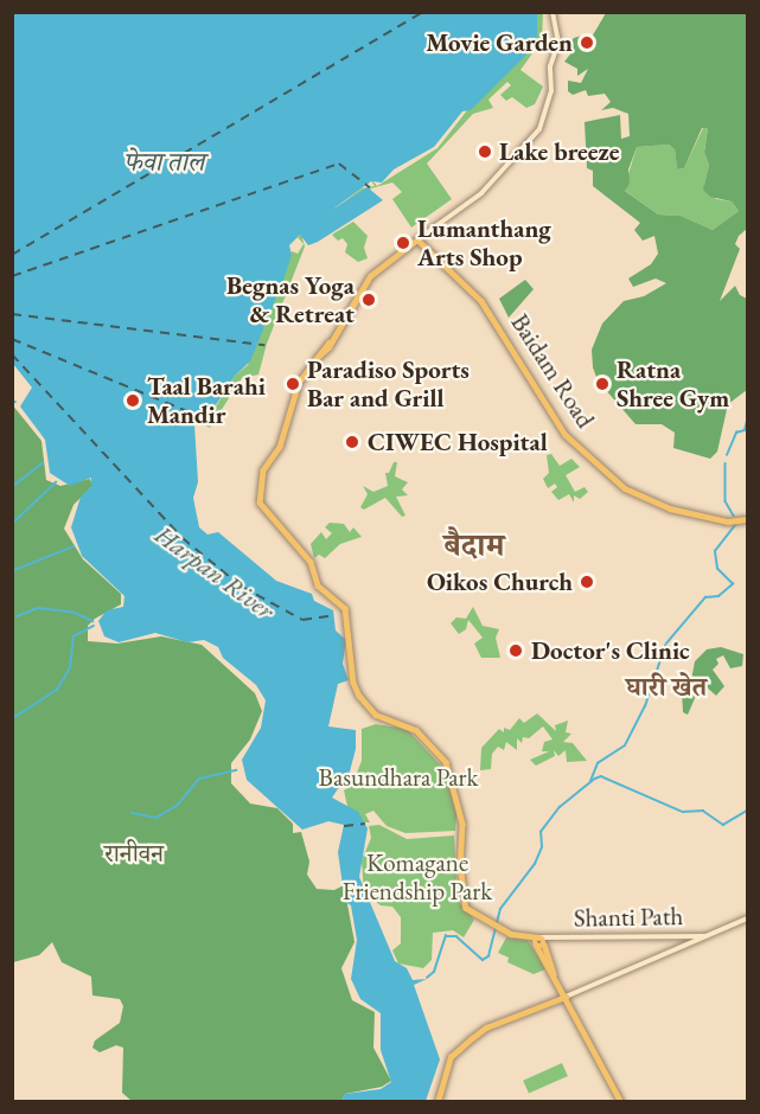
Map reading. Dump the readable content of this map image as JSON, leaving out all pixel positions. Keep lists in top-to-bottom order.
{
  "streets": {
    "main road": ["Baidam Road", "Shanti Path"]
  },
  "districts": ["बैदाम", "घारी खेत"],
  "water": ["फेवा ताल", "Harpan River"],
  "parks": ["Basundhara Park", "रानीवन", "Komagane Friendship Park"],
  "places": [
    "Movie Garden",
    "Lake breeze",
    "Lumanthang Arts Shop",
    "Begnas Yoga & Retreat",
    "Paradiso Sports Bar and Grill",
    "Ratna Shree Gym",
    "Taal Barahi Mandir",
    "CIWEC Hospital",
    "Oikos Church",
    "Doctor's Clinic"
  ]
}
